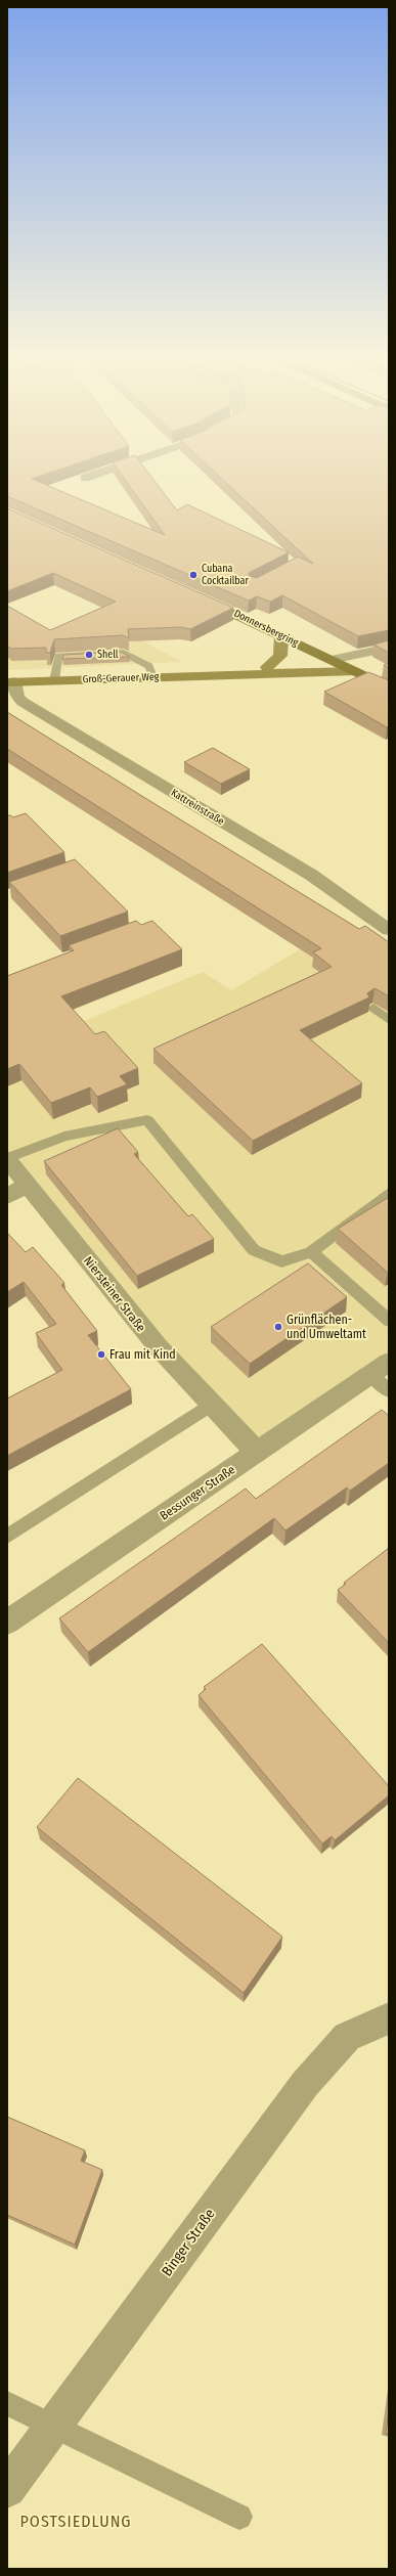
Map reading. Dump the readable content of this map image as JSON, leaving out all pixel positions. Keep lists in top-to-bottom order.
{
  "streets": {
    "main road": ["Donnersbergring", "Groß-Gerauer Weg"],
    "street": [
      "Kattreinstraße",
      "Niersteiner Straße",
      "Bessunger Straße",
      "Binger Straße"
    ]
  },
  "crossings": [
    ["Donnersbergring", "Groß-Gerauer Weg"],
    ["Groß-Gerauer Weg", "Kattreinstraße"],
    ["Niersteiner Straße", "Bessunger Straße"]
  ],
  "districts": ["POSTSIEDLUNG"],
  "places": [
    "Cubana Cocktailbar",
    "Shell",
    "Grünflächen- und Umweltamt",
    "Frau mit Kind"
  ]
}
